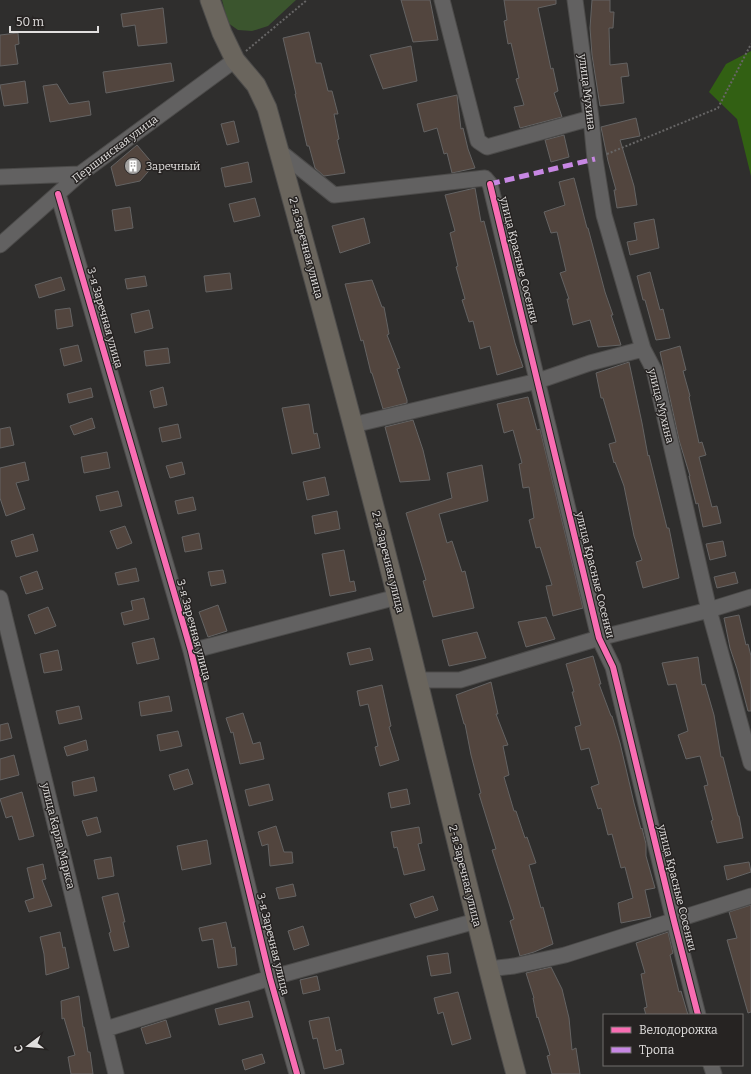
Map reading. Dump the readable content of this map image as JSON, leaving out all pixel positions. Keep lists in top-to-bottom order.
{
  "streets": {
    "main road": ["2-я Заречная улица"],
    "street": [
      "улица Мухина",
      "Першинская улица",
      "улица Красные Сосенки",
      "3-я Заречная улица",
      "улица Карла Маркса"
    ]
  },
  "crossings": [
    ["Першинская улица", "2-я Заречная улица"],
    ["Першинская улица", "3-я Заречная улица"],
    ["2-я Заречная улица", "улица Красные Сосенки"]
  ],
  "places": {
    "building": ["Заречный"]
  },
  "legend": ["Велодорожка", "Тропа"],
  "scale_bar": "50 m",
  "north": "left"
}
